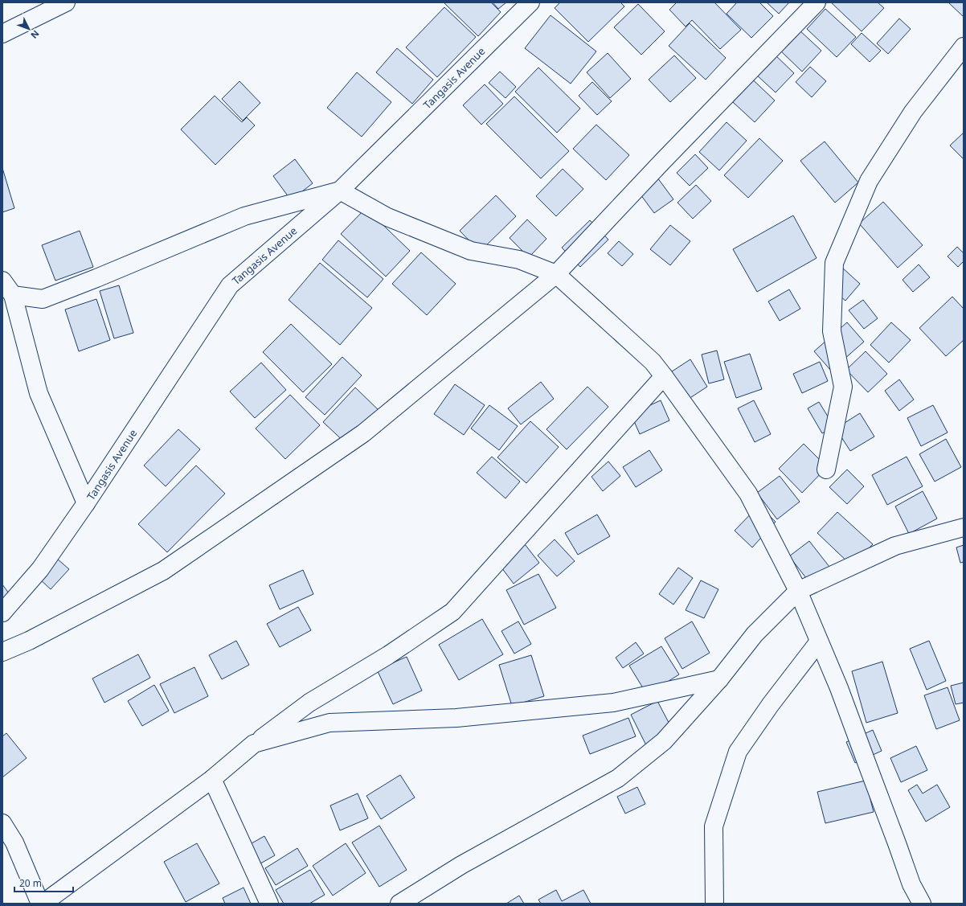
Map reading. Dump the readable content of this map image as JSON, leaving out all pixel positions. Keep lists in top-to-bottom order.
{
  "streets": {
    "street": ["Tangasis Avenue"]
  },
  "scale_bar": "20 m",
  "north": "bottom right"
}
